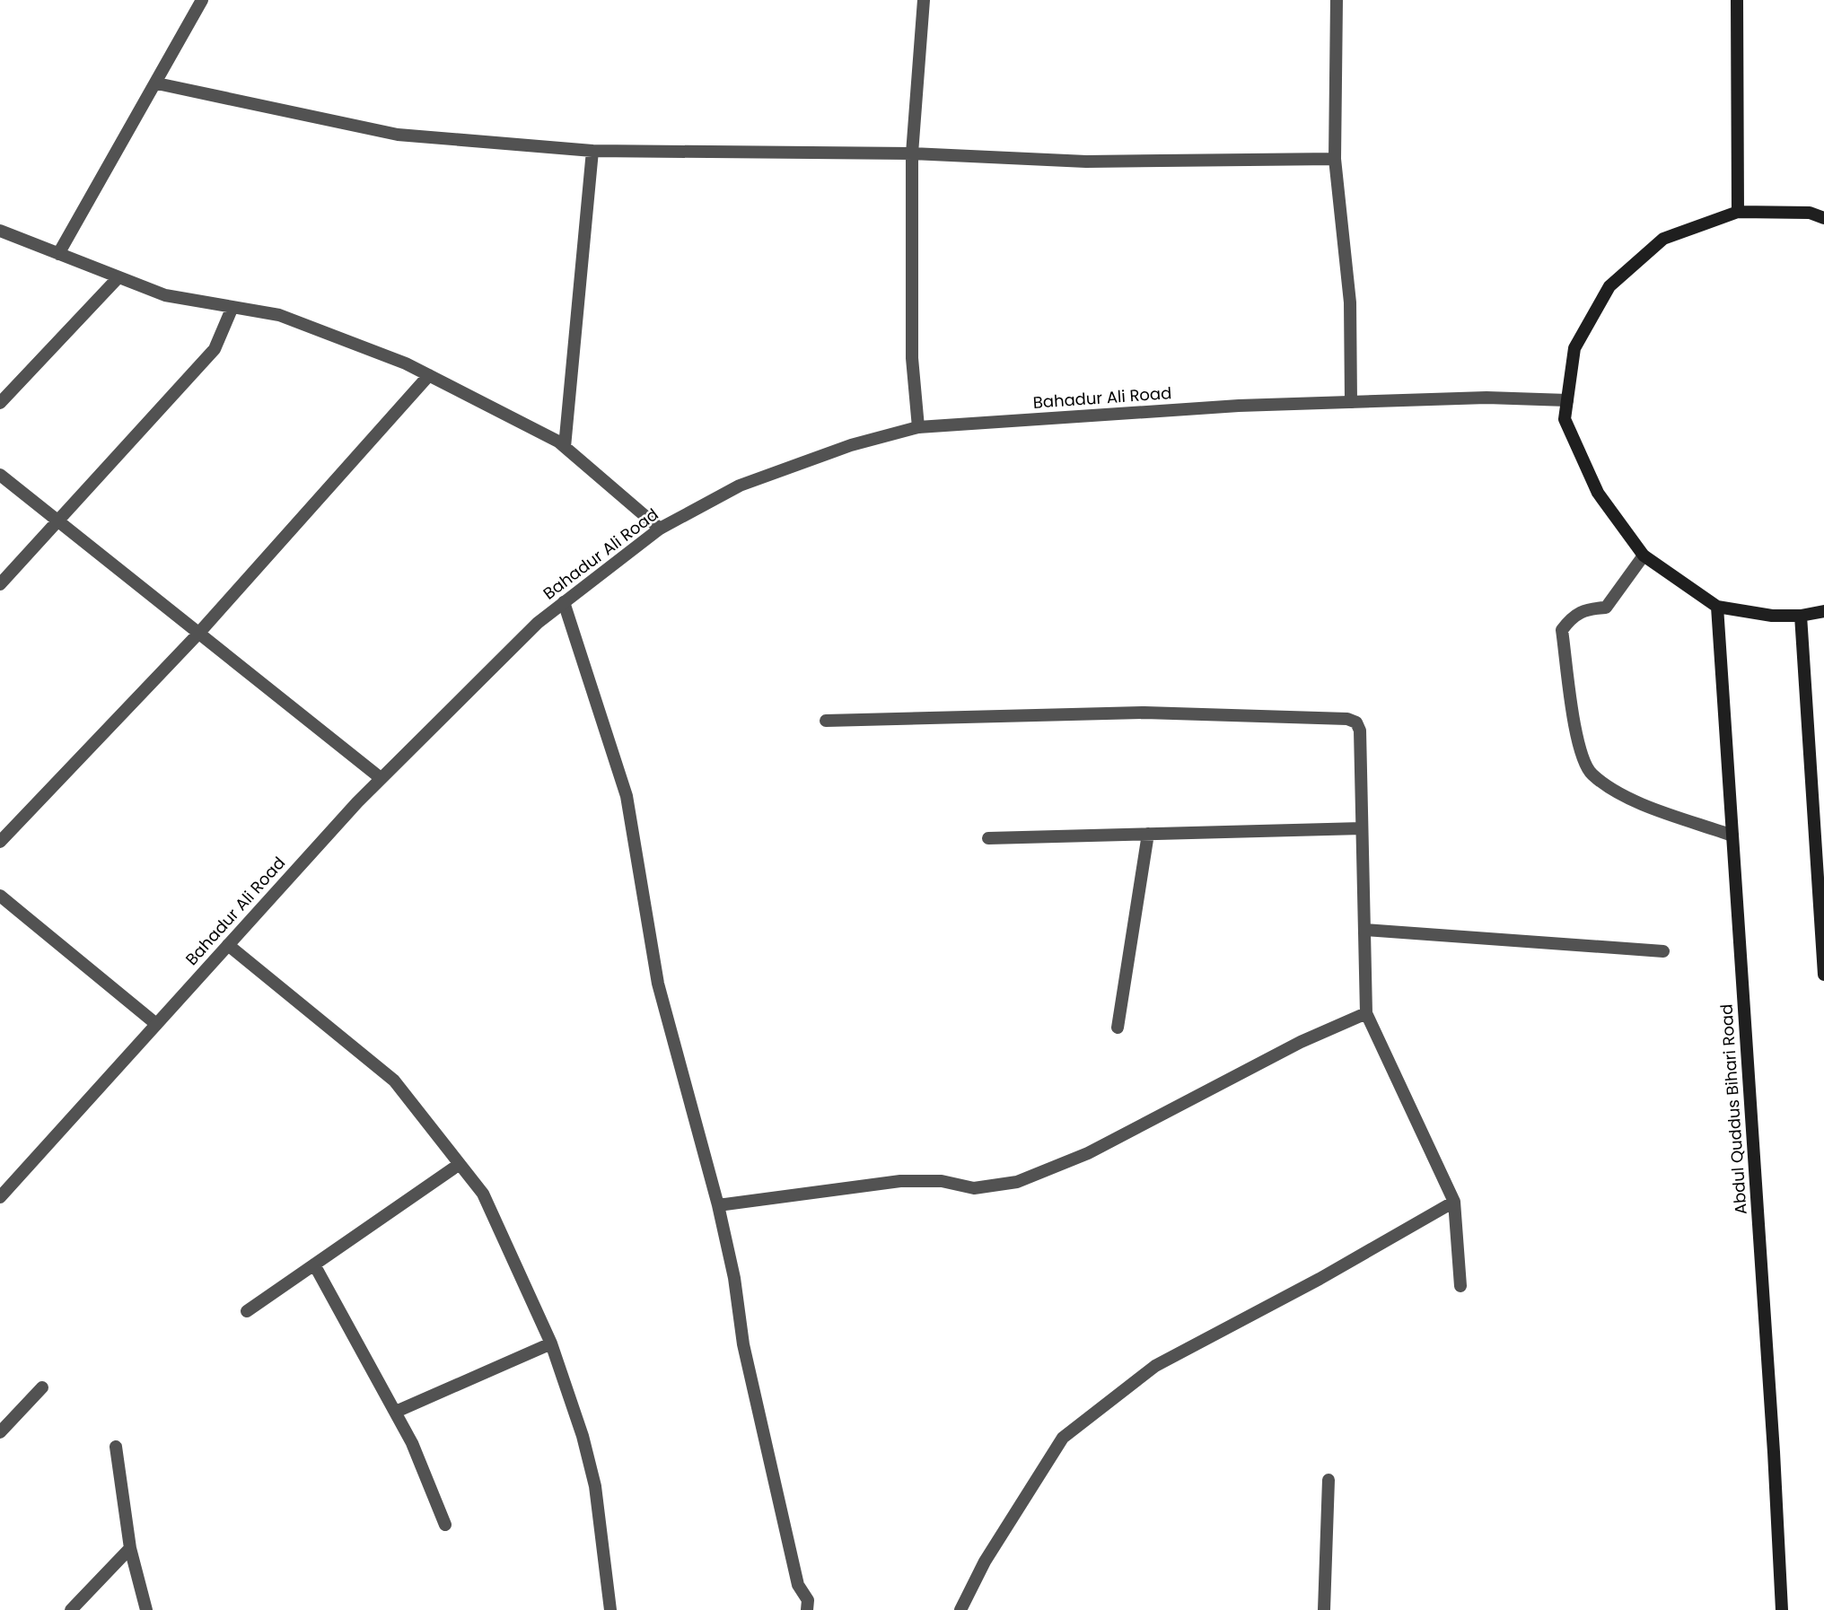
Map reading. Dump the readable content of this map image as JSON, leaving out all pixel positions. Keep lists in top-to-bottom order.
{
  "streets": {
    "main road": ["Abdul Quddus Bihari Road"],
    "street": ["Bahadur Ali Road"]
  }
}
